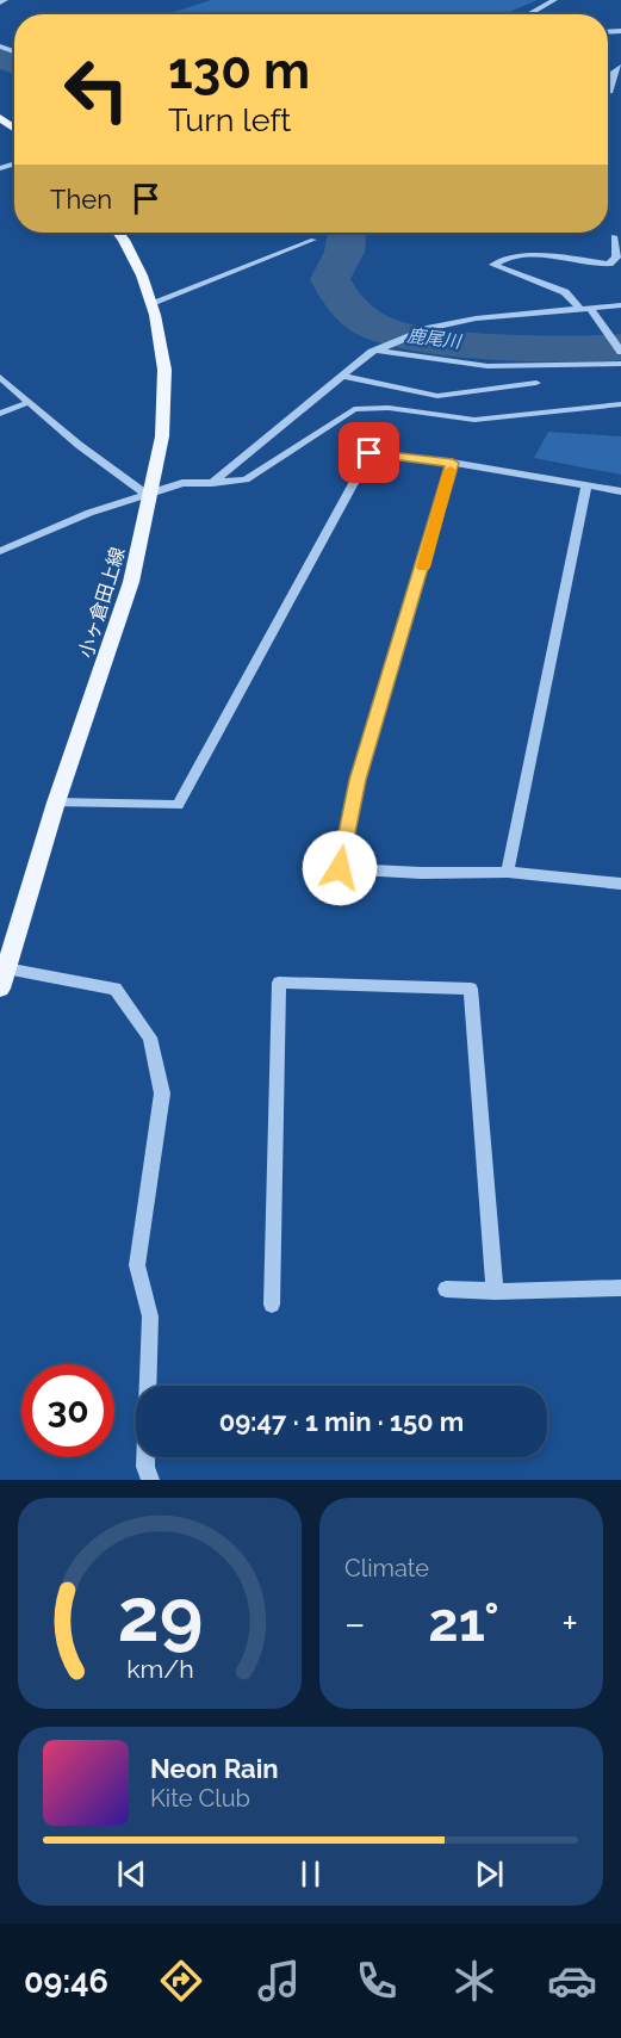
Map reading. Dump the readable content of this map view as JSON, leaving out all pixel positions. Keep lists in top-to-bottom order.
{
  "streets": {
    "main road": ["小ヶ倉田上線"]
  },
  "water": ["鹿尾川"],
  "page": {
    "turn": ["130 m", "Turn left"],
    "then": "Then",
    "limit": "30",
    "trip": "09:47 · 1 min · 150 m",
    "tile": "Climate",
    "heat": ["−", "21°", "+"],
    "song": ["Neon Rain", "Kite Club"],
    "tabs": "09:46",
    "gauge": ["29", "km/h"]
  }
}
